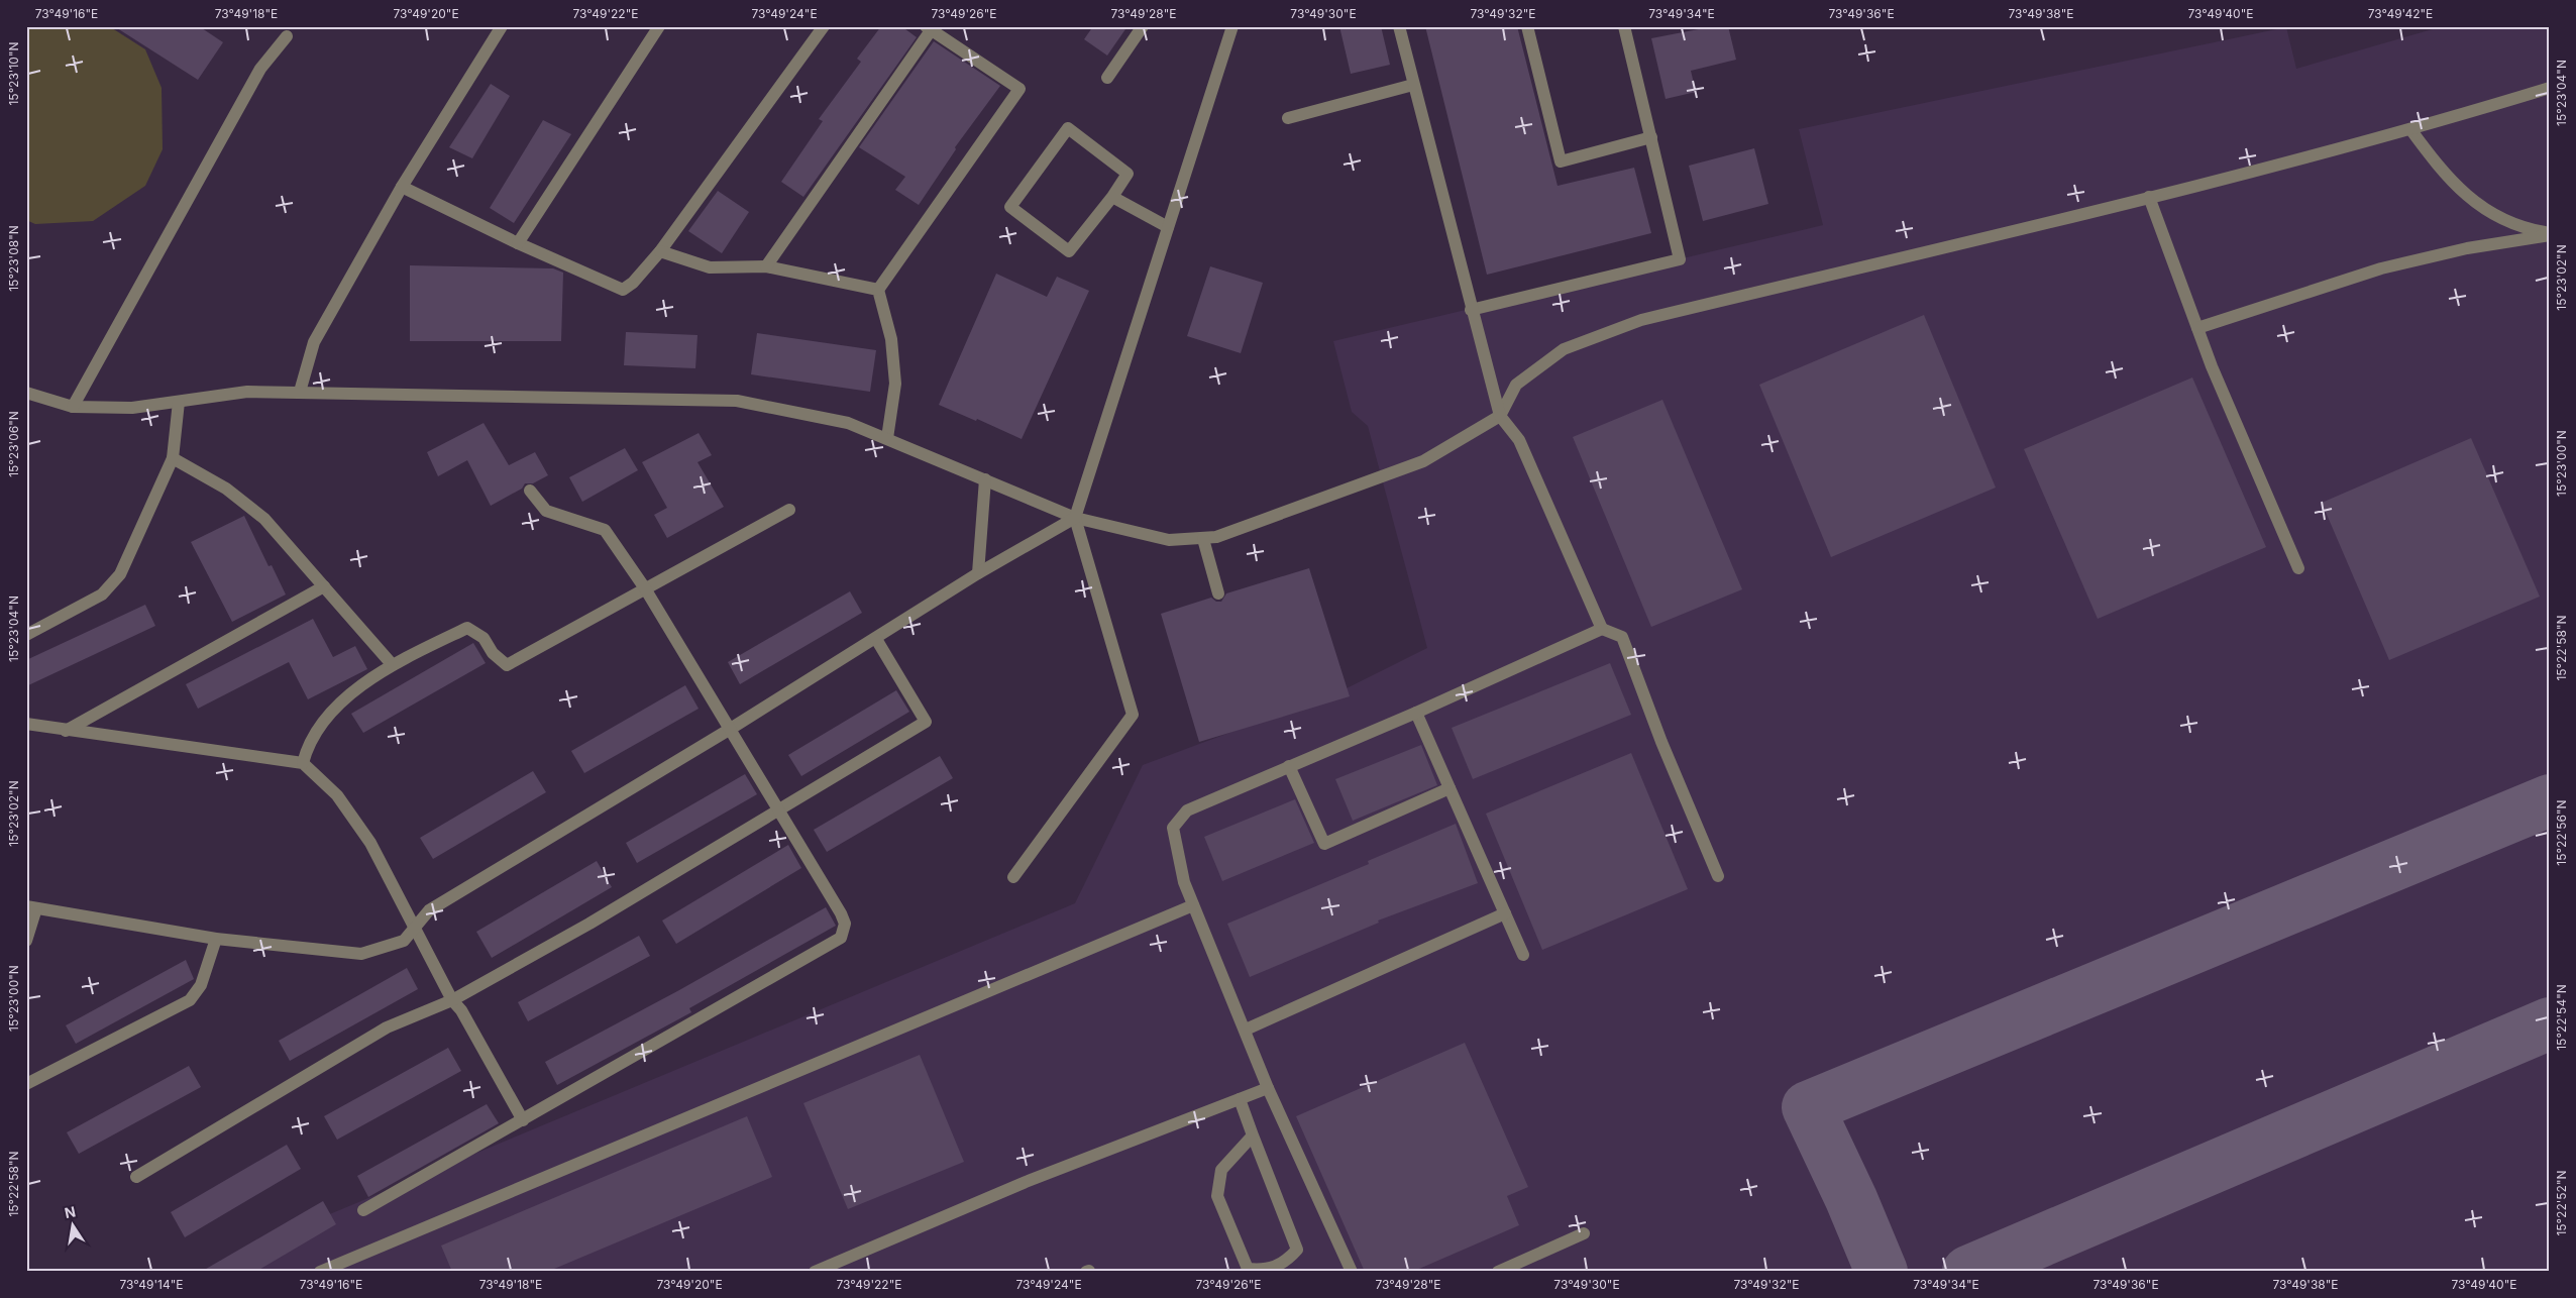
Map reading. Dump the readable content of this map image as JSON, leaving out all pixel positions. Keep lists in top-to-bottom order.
{
  "north": "top",
  "coordinates": [
    "73°49'16\"E",
    "73°49'18\"E",
    "73°49'20\"E",
    "73°49'22\"E",
    "73°49'24\"E",
    "73°49'26\"E",
    "73°49'28\"E",
    "73°49'30\"E",
    "73°49'32\"E",
    "73°49'34\"E",
    "73°49'36\"E",
    "73°49'38\"E",
    "73°49'40\"E",
    "73°49'42\"E",
    "15°23'10\"N",
    "15°23'04\"N",
    "15°23'08\"N",
    "15°23'02\"N",
    "15°23'06\"N",
    "15°23'00\"N",
    "15°22'58\"N",
    "15°22'56\"N",
    "15°22'54\"N",
    "15°22'52\"N",
    "73°49'14\"E"
  ]
}
